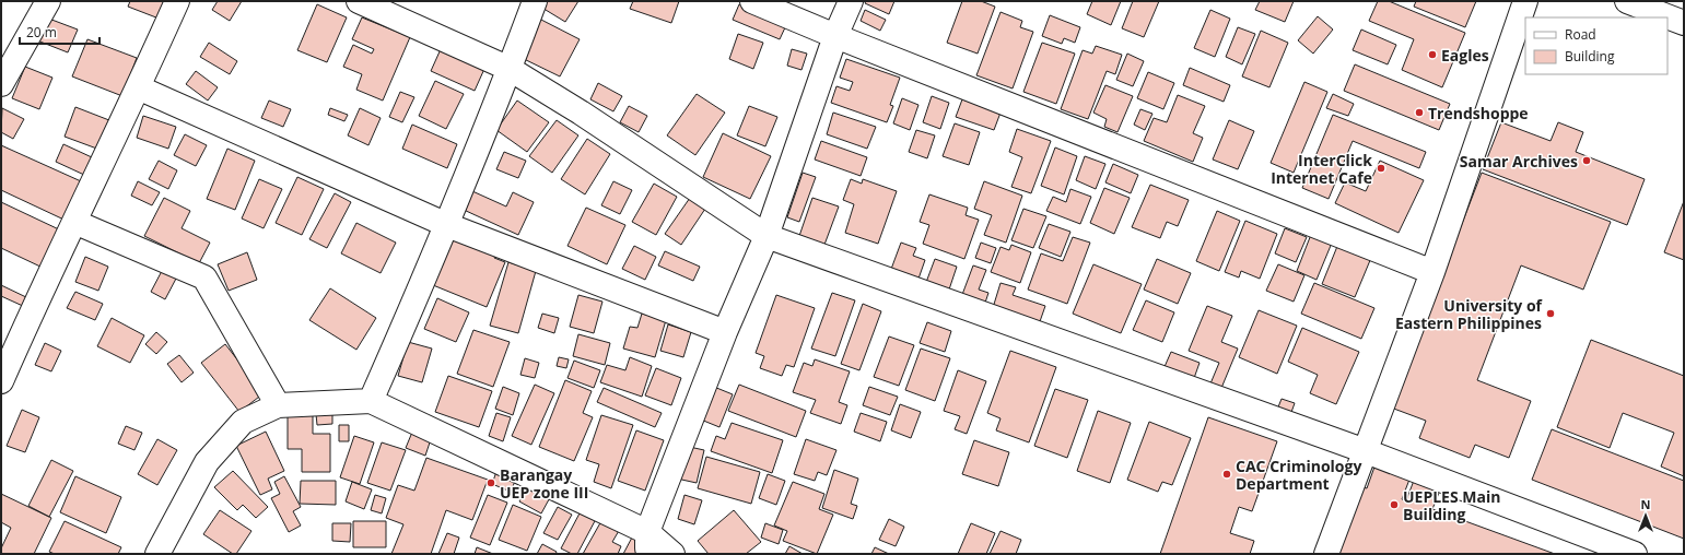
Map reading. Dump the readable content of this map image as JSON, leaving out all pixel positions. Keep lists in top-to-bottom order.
{
  "places": [
    "Eagles",
    "Trendshoppe",
    "Samar Archives",
    "InterClick Internet Cafe",
    "University of Eastern Philippines",
    "CAC Criminology Department",
    "Barangay UEP zone III",
    "UEPLES Main Building"
  ],
  "legend": ["Road", "Building"],
  "scale_bar": "20 m",
  "north": "top"
}
